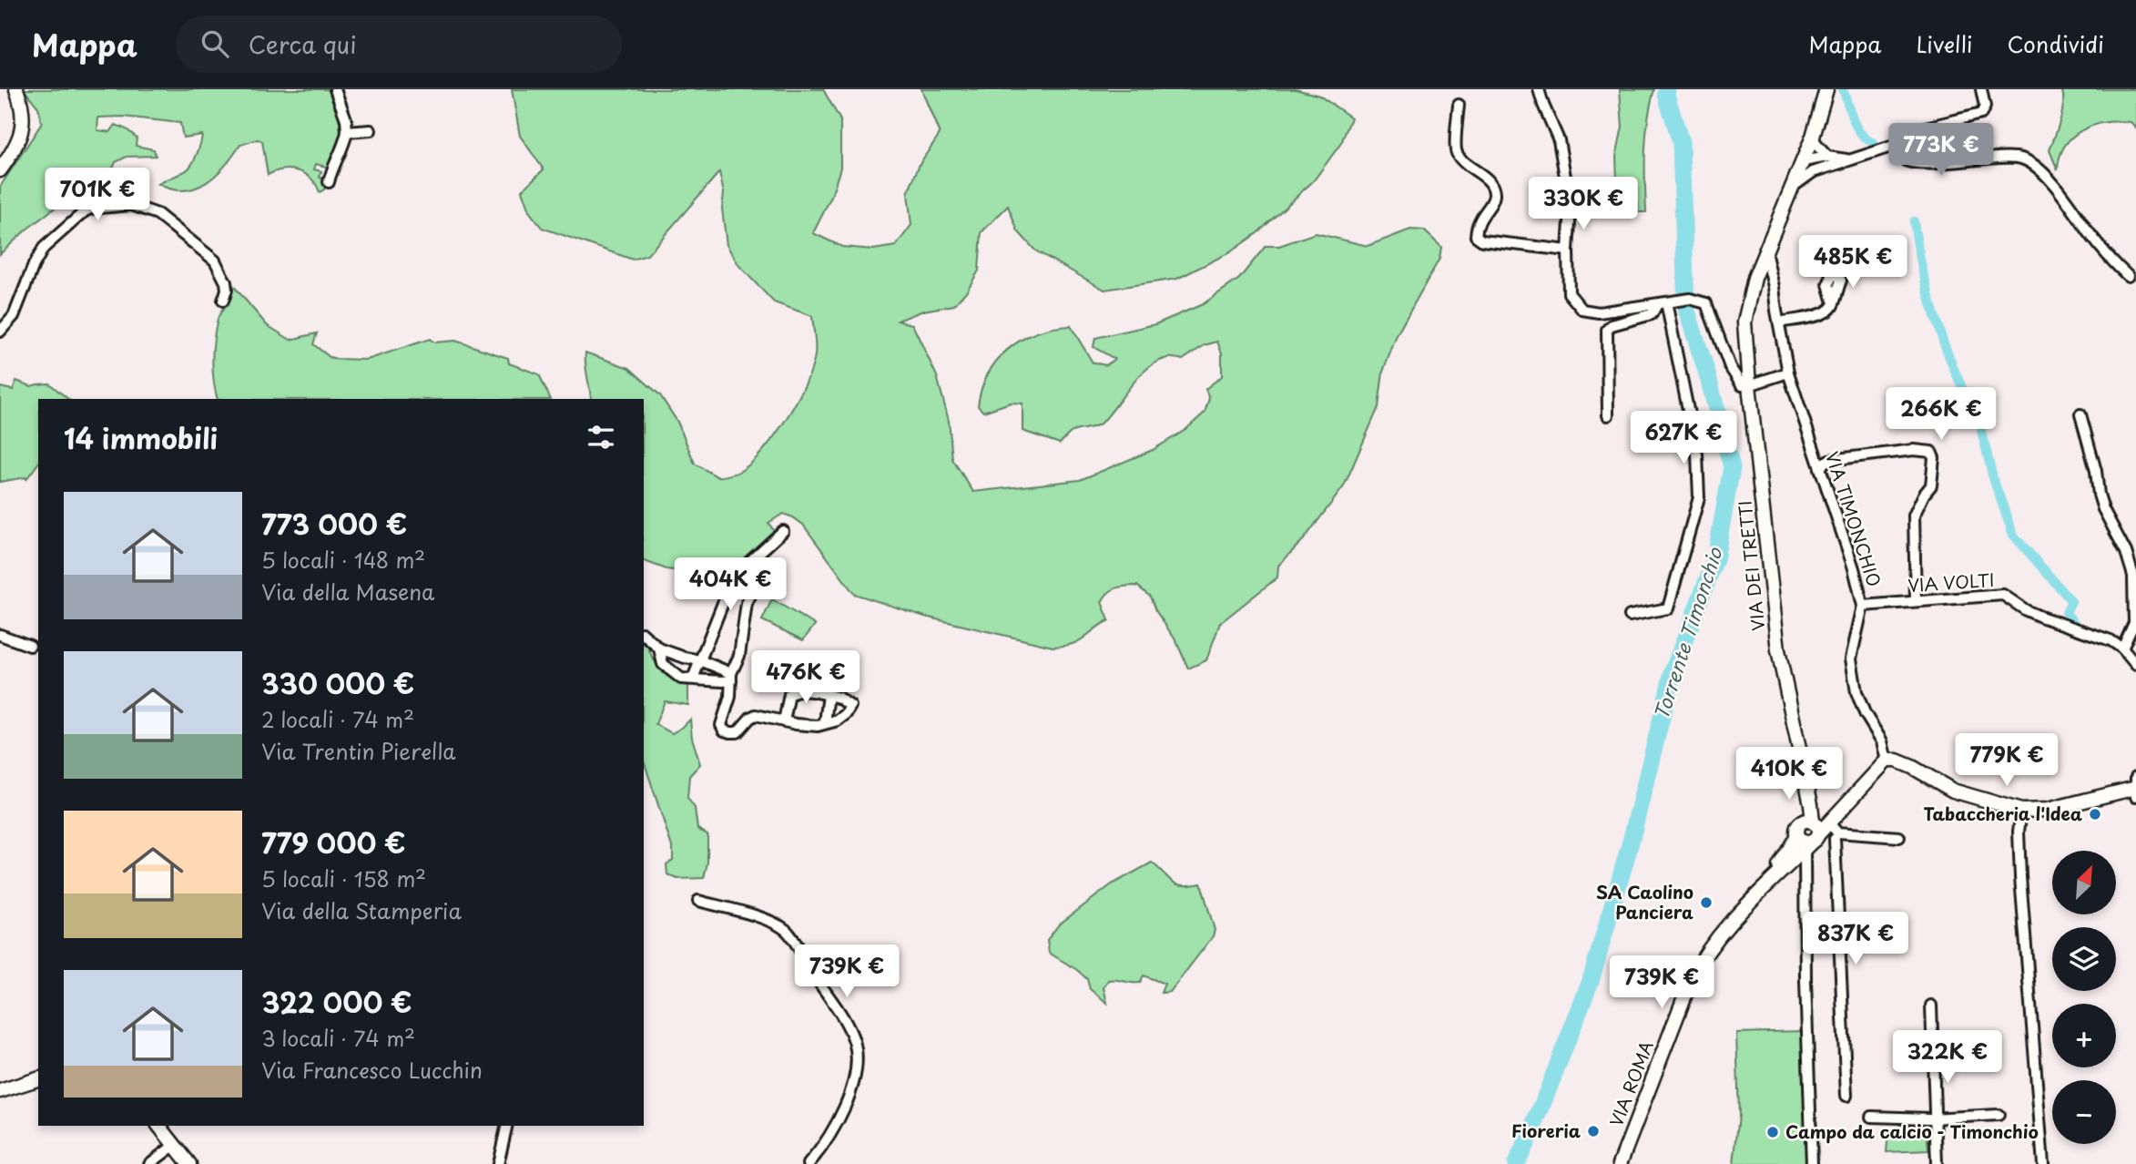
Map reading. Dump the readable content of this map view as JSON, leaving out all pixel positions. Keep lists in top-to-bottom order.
{
  "streets": {
    "street": [
      "VIA TIMONCHIO",
      "VIA DEI TRETTI",
      "VIA VOLTI",
      "VIA ROMA"
    ]
  },
  "crossings": [
    ["VIA TIMONCHIO", "VIA DEI TRETTI"],
    ["VIA TIMONCHIO", "VIA VOLTI"],
    ["VIA TIMONCHIO", "VIA ROMA"],
    ["VIA DEI TRETTI", "VIA ROMA"]
  ],
  "water": ["Torrente Timonchio"],
  "places": [
    "Tabaccheria l'Idea",
    "SA Caolino Panciera",
    "Fioreria",
    "Campo da calcio - Timonchio"
  ],
  "north": "top right",
  "page": {
    "header": "Mappa",
    "search": "Cerca qui",
    "nav": ["Mappa", "Livelli", "Condividi"],
    "price": [
      "773K €",
      "701K €",
      "330K €",
      "485K €",
      "266K €",
      "627K €",
      "404K €",
      "476K €",
      "779K €",
      "410K €",
      "837K €",
      "739K €",
      "739K €",
      "322K €"
    ],
    "heading": "14 immobili",
    "list": [
      {
        "name": "773 000 €",
        "note": "5 locali · 148 m² · Via della Masena"
      },
      {
        "name": "330 000 €",
        "note": "2 locali · 74 m² · Via Trentin Pierella"
      },
      {
        "name": "779 000 €",
        "note": "5 locali · 158 m² · Via della Stamperia"
      },
      {
        "name": "322 000 €",
        "note": "3 locali · 74 m² · Via Francesco Lucchin"
      }
    ],
    "map_buttons": ["+", "−"]
  }
}
